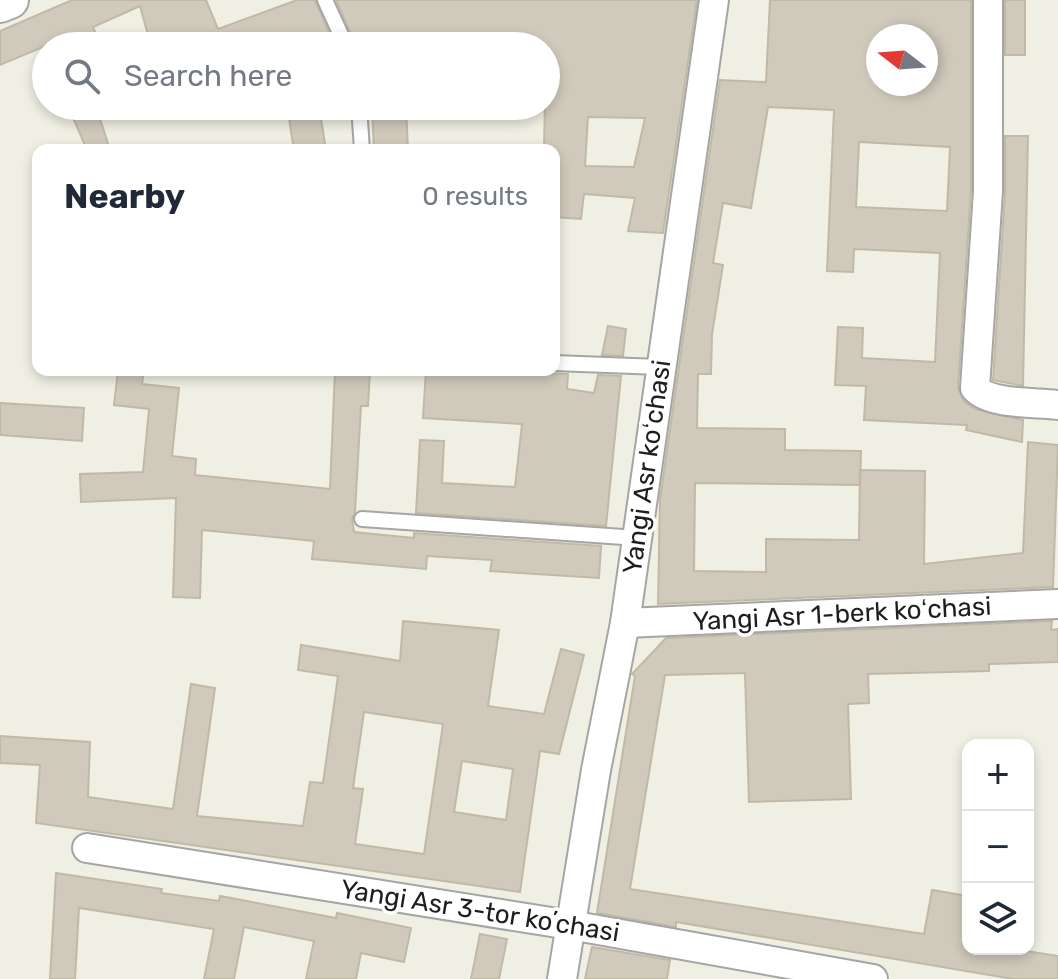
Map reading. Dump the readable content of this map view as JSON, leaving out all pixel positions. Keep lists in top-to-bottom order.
{
  "streets": {
    "street": ["Yangi Asr koʻchasi", "Yangi Asr 1-berk koʻchasi", "Yangi Asr 3-tor koʼchasi"]
  },
  "crossings": [
    ["Yangi Asr koʻchasi", "Yangi Asr 1-berk koʻchasi"],
    ["Yangi Asr koʻchasi", "Yangi Asr 3-tor koʼchasi"]
  ],
  "north": "left",
  "page": {
    "search": "Search here",
    "heading": ["Nearby", "0 results"],
    "map_buttons": ["+", "−"]
  }
}
